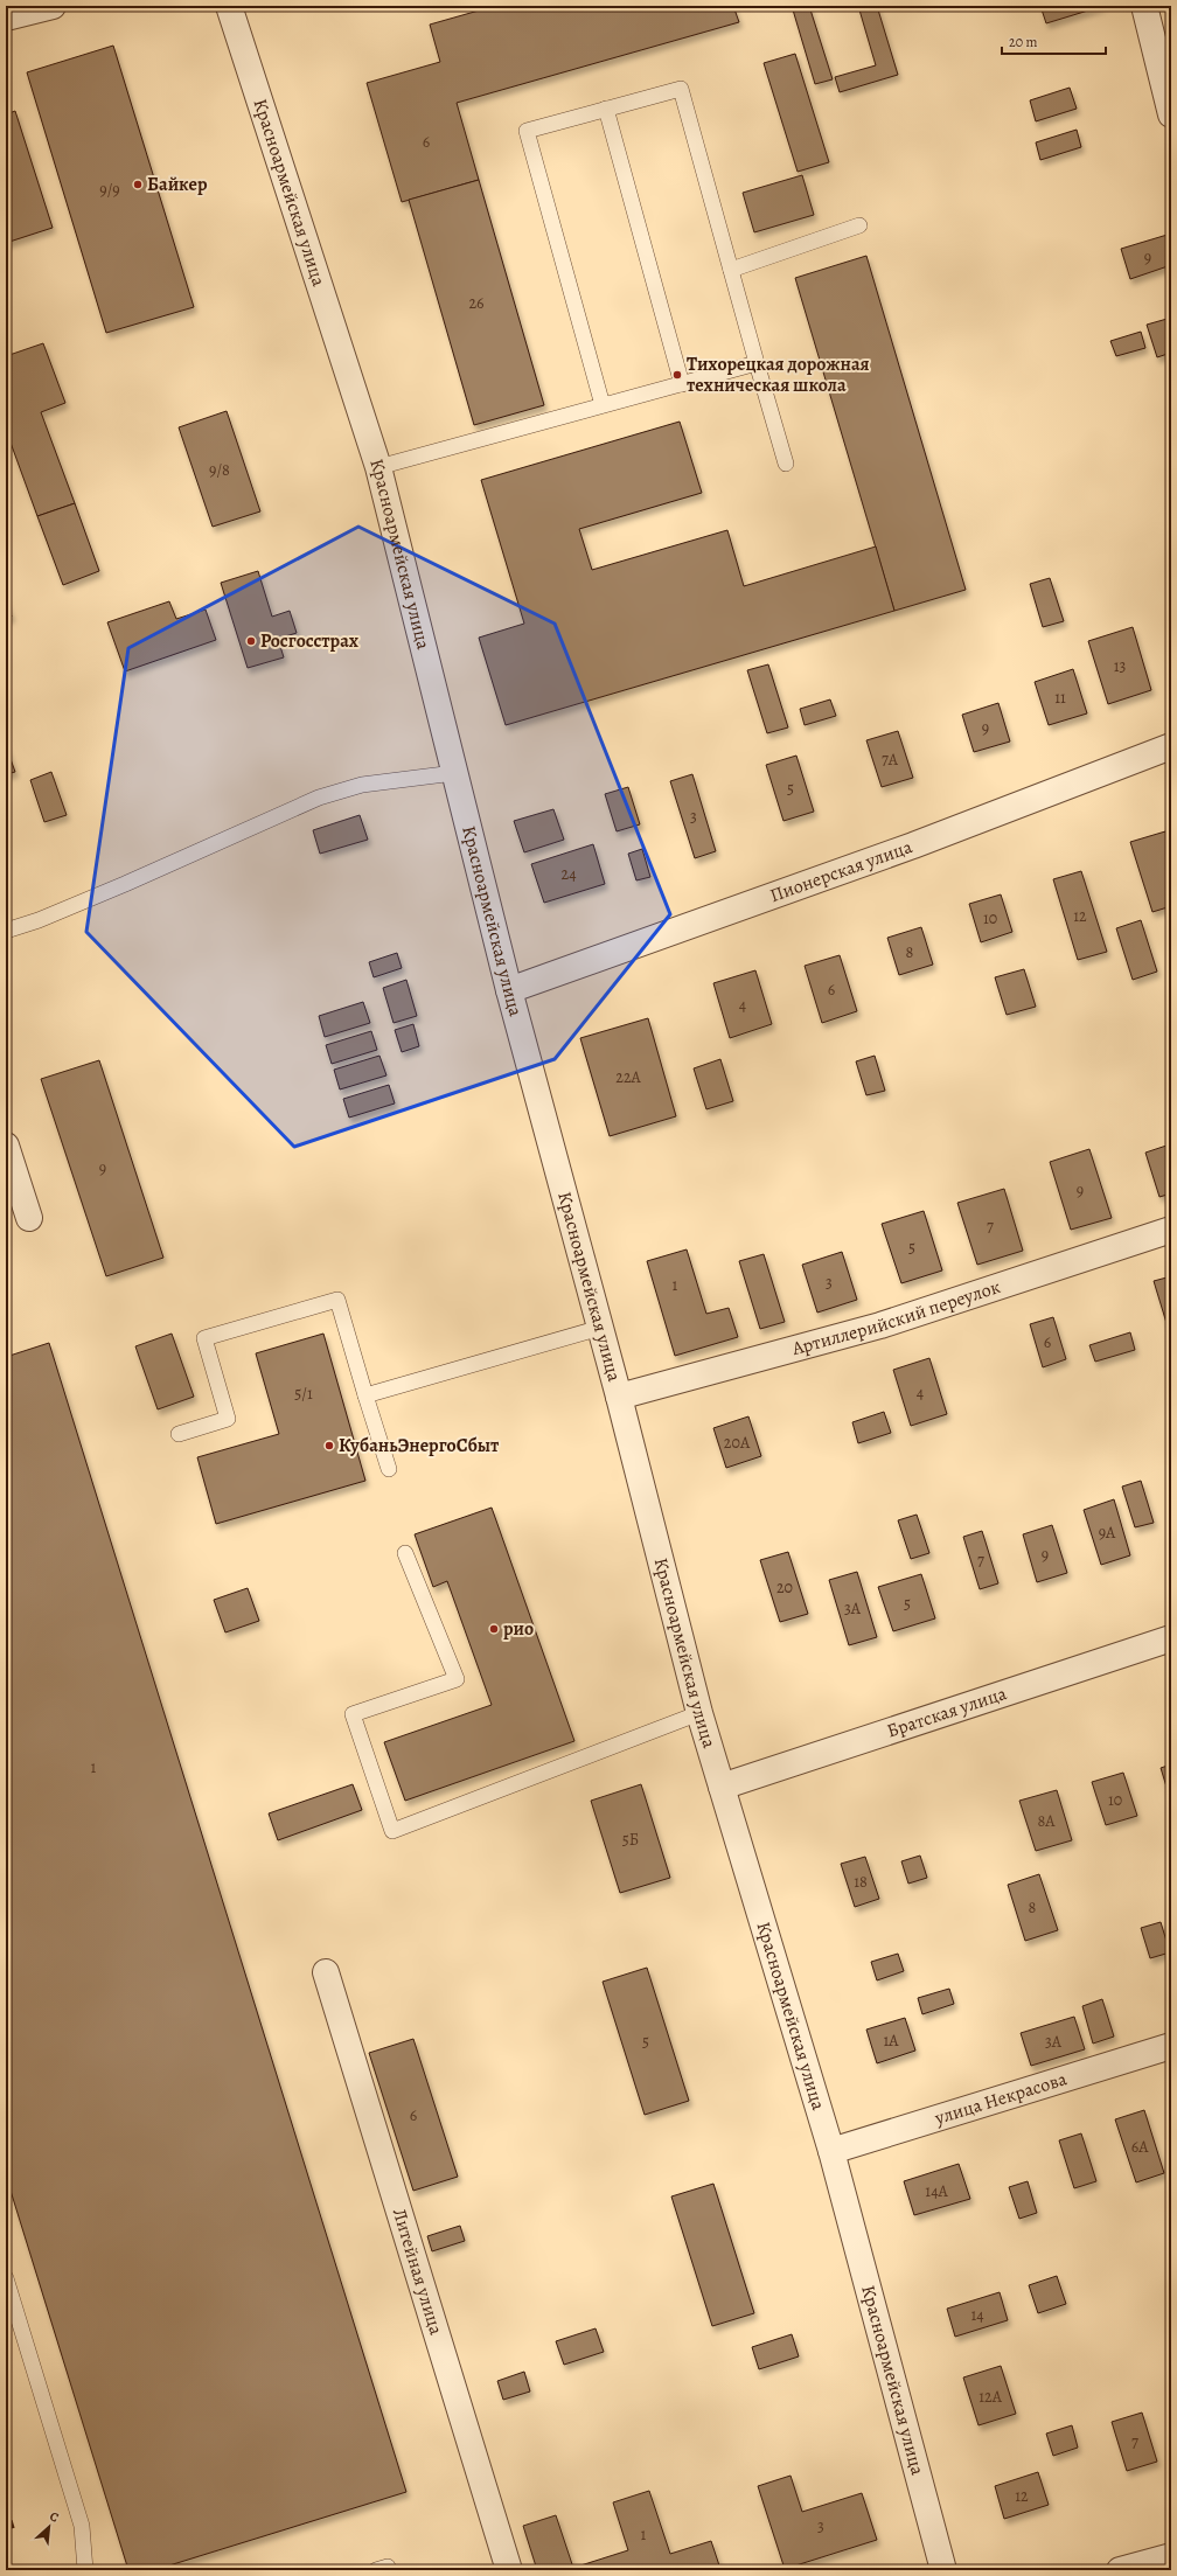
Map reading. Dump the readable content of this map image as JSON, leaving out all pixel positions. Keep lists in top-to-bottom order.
{
  "streets": {
    "street": [
      "Красноармейская улица",
      "Пионерская улица",
      "Артиллерийский переулок",
      "Братская улица",
      "улица Некрасова",
      "Литейная улица"
    ]
  },
  "crossings": [
    ["Красноармейская улица", "Пионерская улица"],
    ["Красноармейская улица", "Артиллерийский переулок"],
    ["Красноармейская улица", "Братская улица"],
    ["Красноармейская улица", "улица Некрасова"]
  ],
  "places": [
    "Байкер",
    "Тихорецкая дорожная техническая школа",
    "Росгосстрах",
    "КубаньЭнергоСбыт",
    "рио"
  ],
  "house_numbers": [
    "6",
    "9/9",
    "9",
    "26",
    "9/8",
    "13",
    "11",
    "9",
    "7А",
    "5",
    "3",
    "24",
    "12",
    "10",
    "8",
    "6",
    "4",
    "22А",
    "9",
    "9",
    "7",
    "5",
    "3",
    "1",
    "6",
    "4",
    "5/1",
    "20А",
    "9А",
    "9",
    "7",
    "20",
    "5",
    "3А",
    "1",
    "10",
    "8А",
    "5Б",
    "18",
    "8",
    "1А",
    "5",
    "3А",
    "6",
    "6А",
    "14А",
    "14",
    "12А",
    "7",
    "12",
    "3",
    "1"
  ],
  "scale_bar": "20 m",
  "north": "top right"
}
